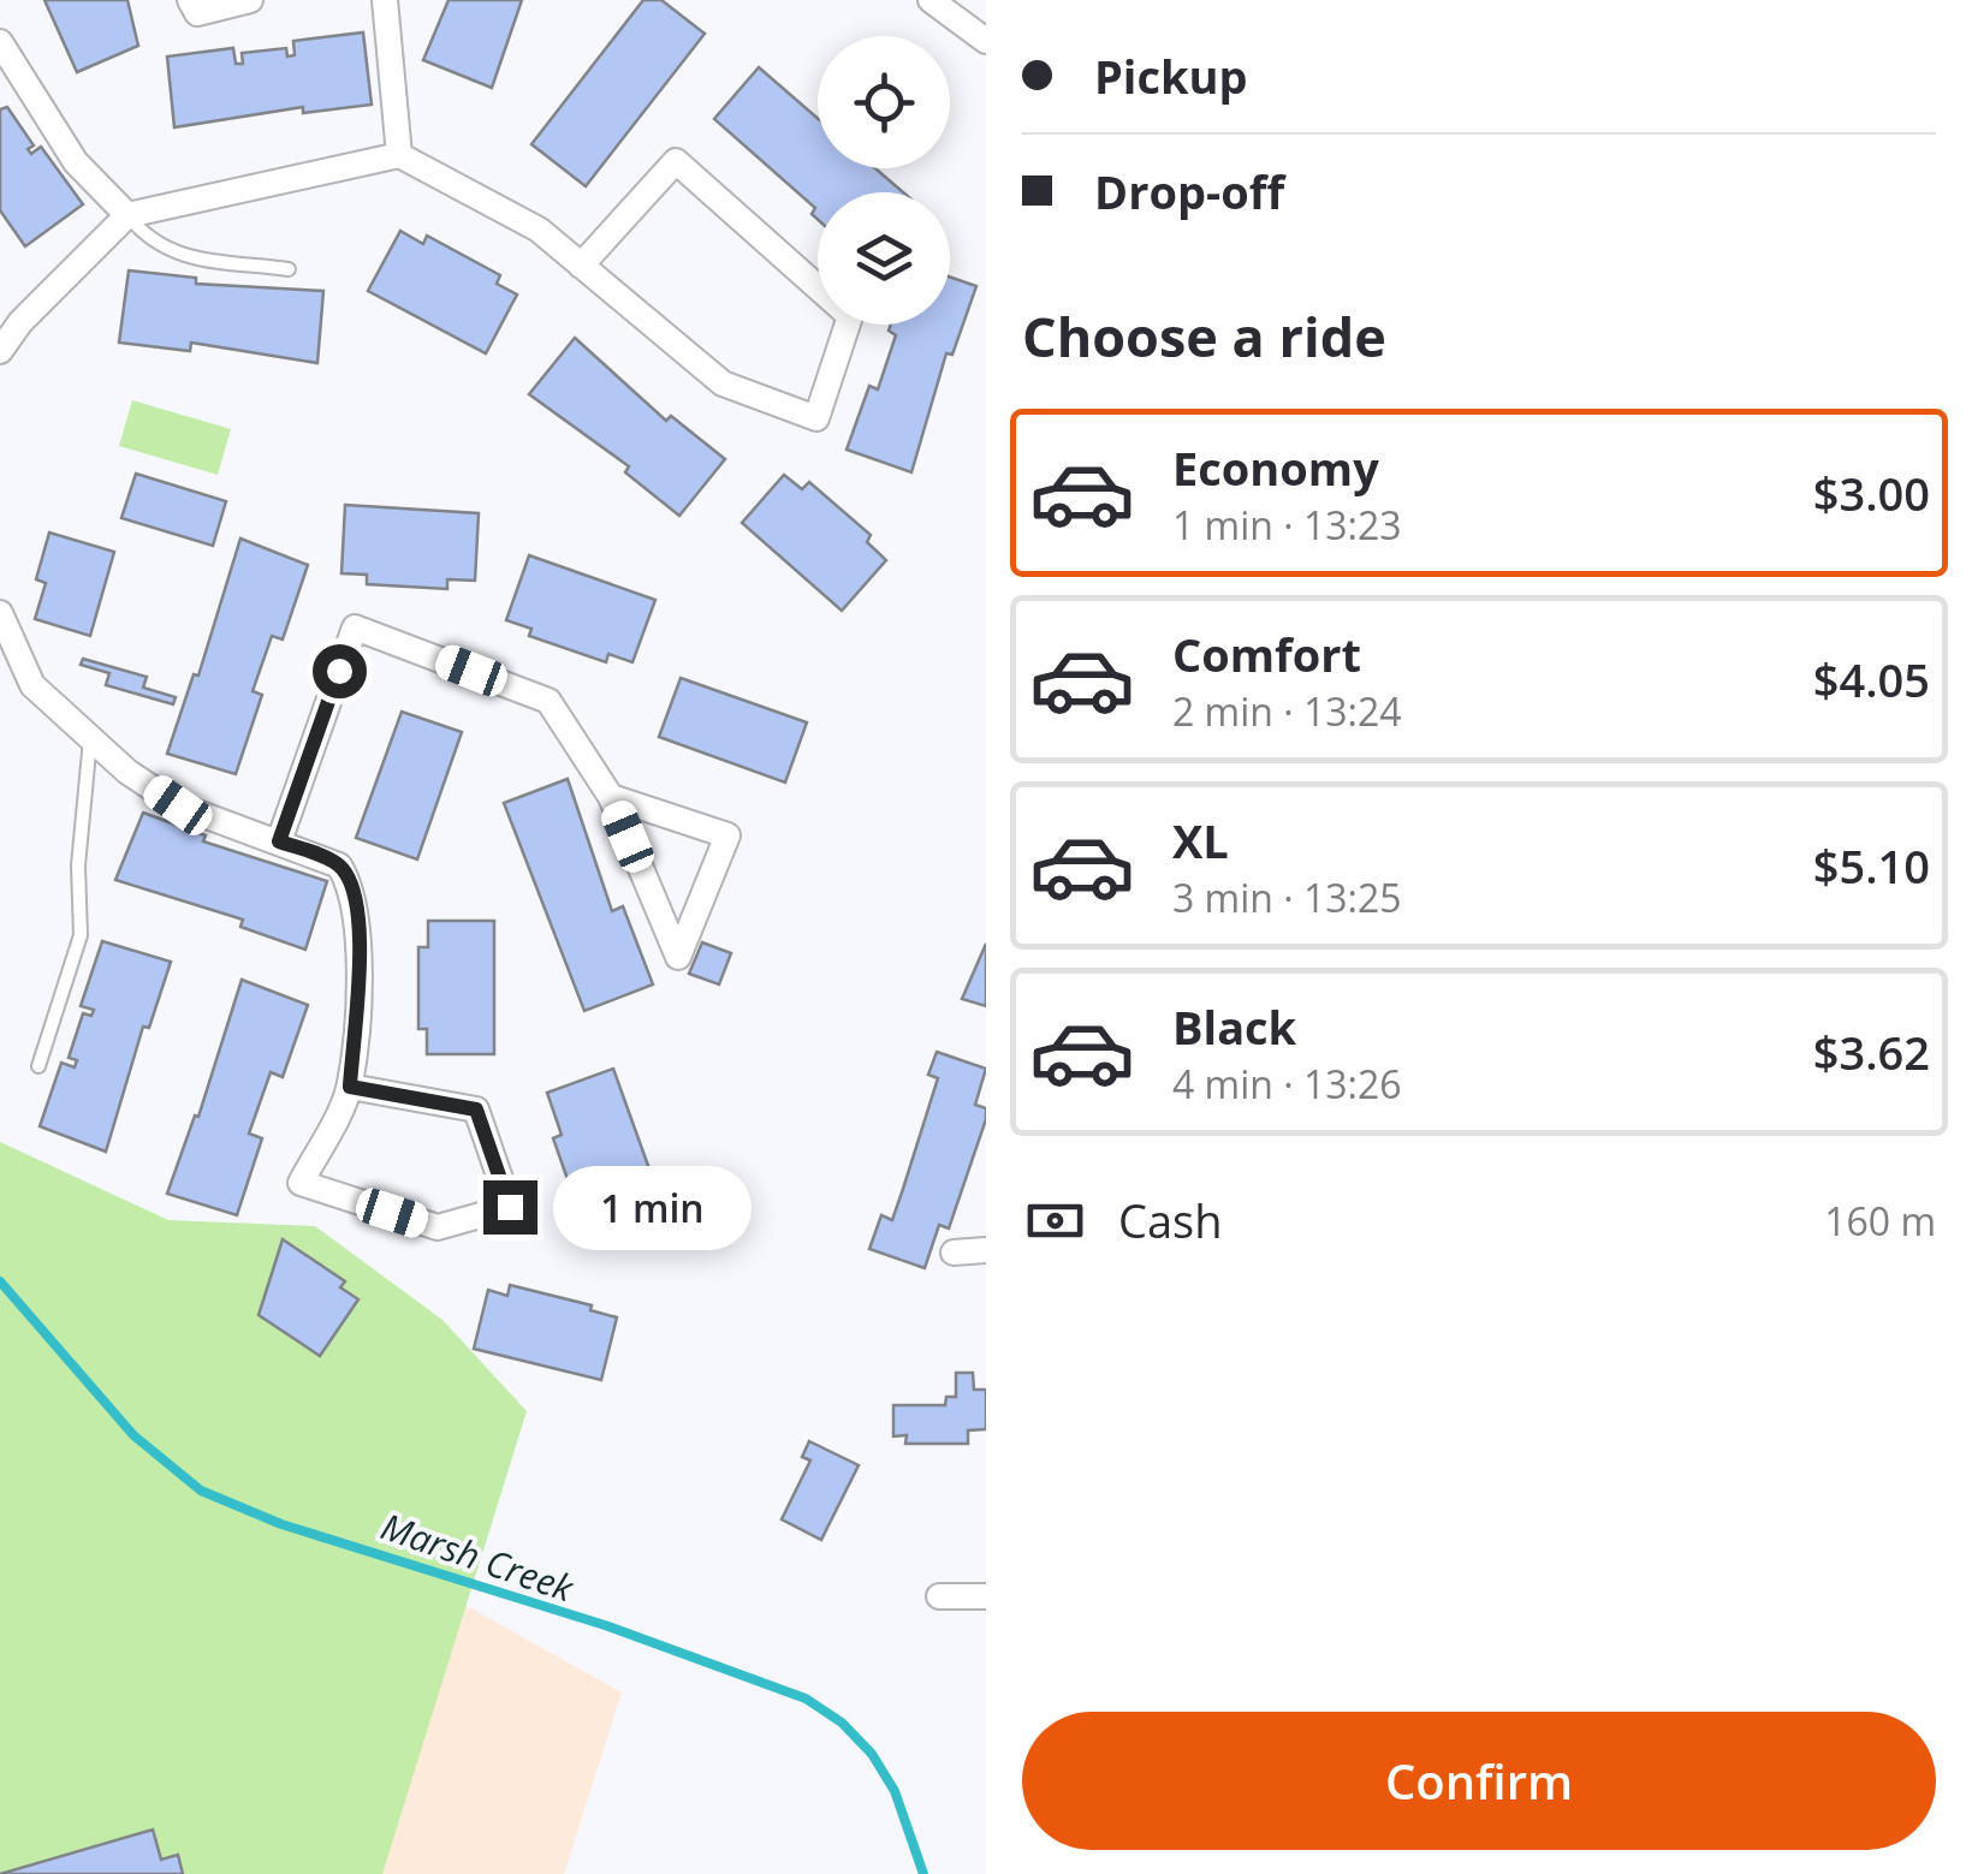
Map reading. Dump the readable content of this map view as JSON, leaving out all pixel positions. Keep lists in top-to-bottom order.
{
  "water": ["Marsh Creek"],
  "page": {
    "banner": ["Pickup", "Drop-off"],
    "heading": "Choose a ride",
    "list": [
      {
        "name": "Economy",
        "note": "1 min · 13:23",
        "value": "$3.00"
      },
      {
        "name": "Comfort",
        "note": "2 min · 13:24",
        "value": "$4.05"
      },
      {
        "name": "XL",
        "note": "3 min · 13:25",
        "value": "$5.10"
      },
      {
        "name": "Black",
        "note": "4 min · 13:26",
        "value": "$3.62"
      }
    ],
    "pay": ["Cash", "160 m"],
    "bubble": "1 min",
    "buttons": "Confirm"
  }
}
